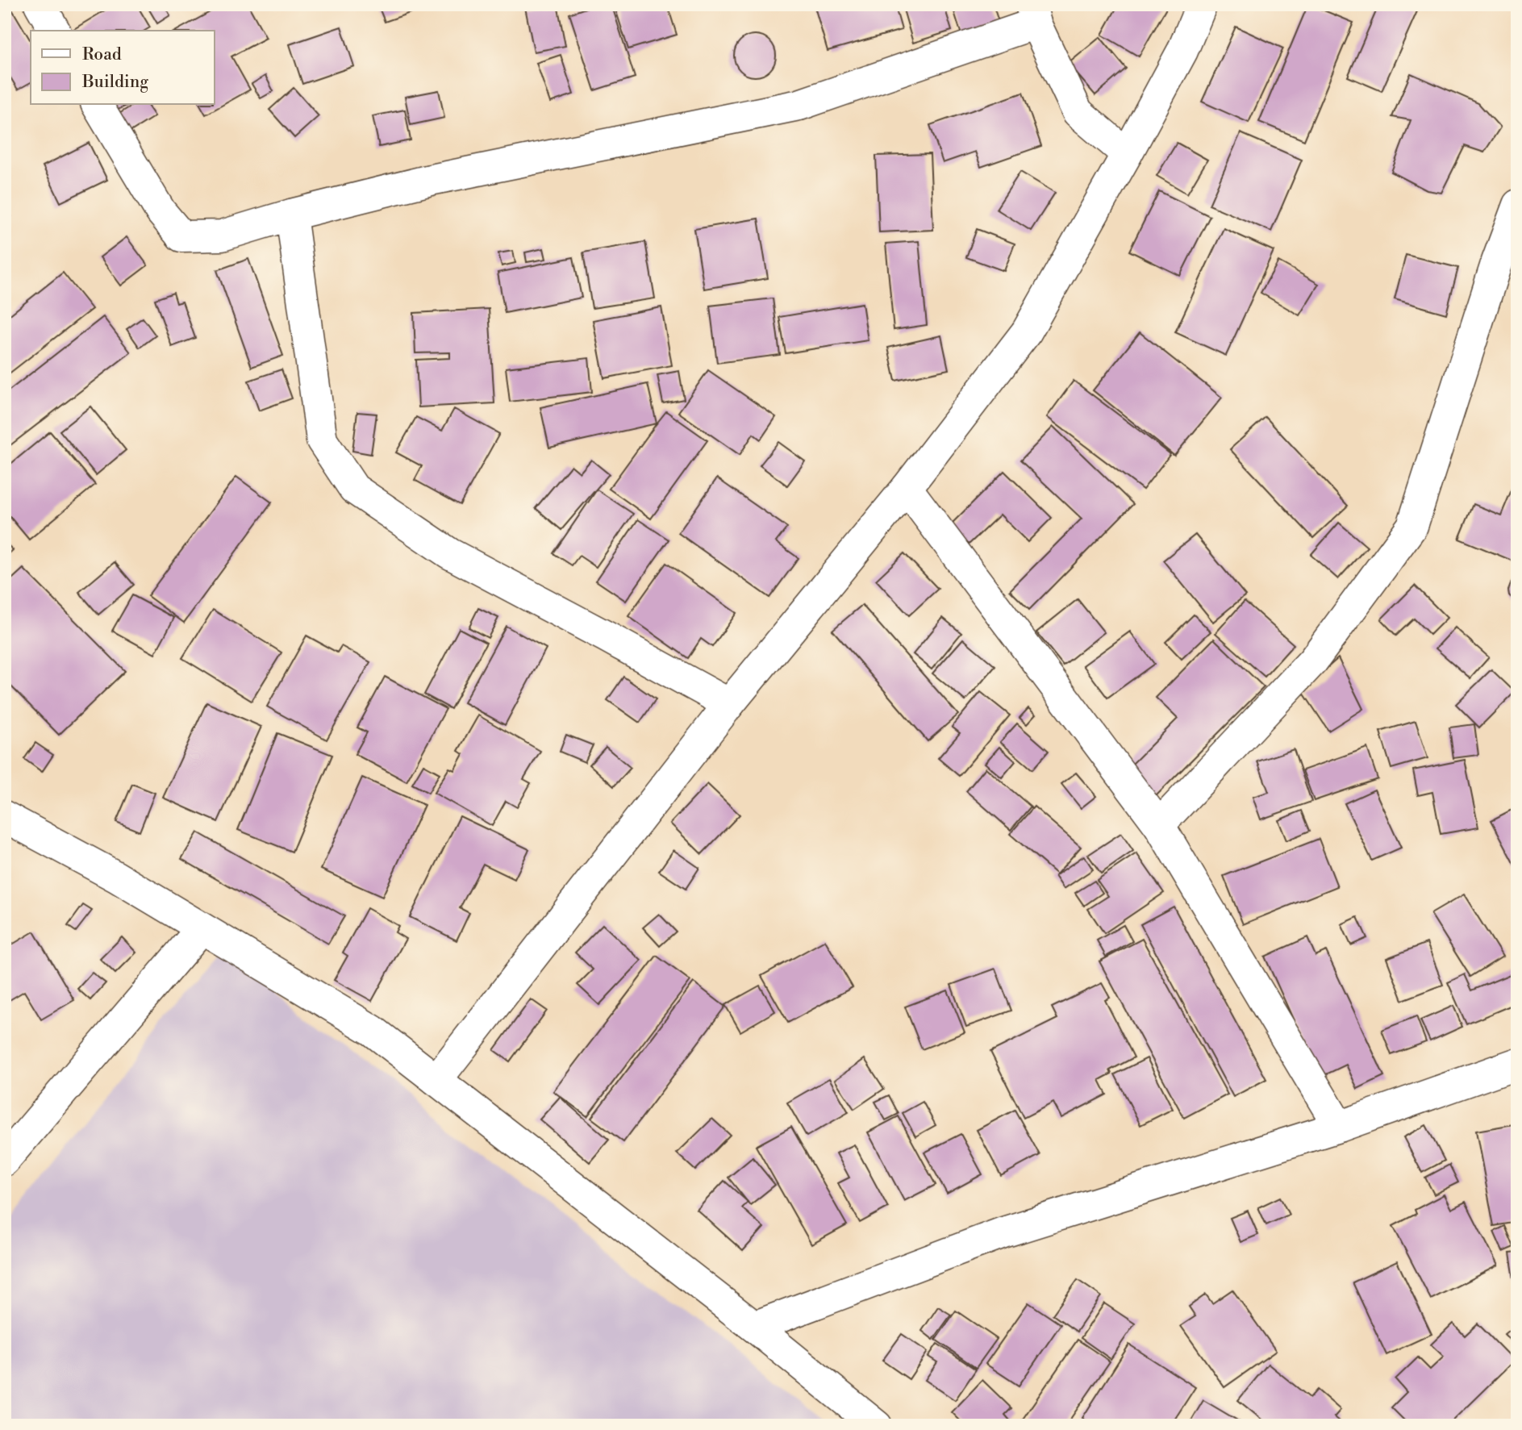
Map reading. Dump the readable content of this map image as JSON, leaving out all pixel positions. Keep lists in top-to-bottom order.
{
  "legend": ["Road", "Building"]
}
